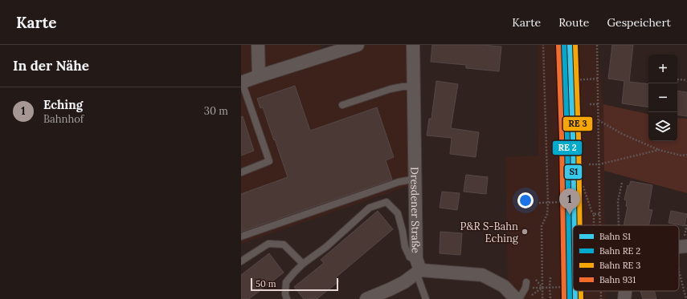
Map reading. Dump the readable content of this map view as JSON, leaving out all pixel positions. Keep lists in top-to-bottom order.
{
  "streets": {
    "street": ["Dresdener Straße"]
  },
  "places": ["P&R S-Bahn Eching"],
  "lines": ["rail line S1", "rail line 931"],
  "legend": [
    "Bahn S1",
    "Bahn RE 2",
    "Bahn RE 3",
    "Bahn 931"
  ],
  "scale_bar": "50 m",
  "page": {
    "header": "Karte",
    "nav": ["Karte", "Route", "Gespeichert"],
    "heading": "In der Nähe",
    "map_buttons": ["+", "−"],
    "list": [
      {
        "mark": "1",
        "name": "Eching",
        "note": "Bahnhof",
        "value": "30 m"
      }
    ],
    "pins": "1",
    "scale": "50 m"
  }
}
